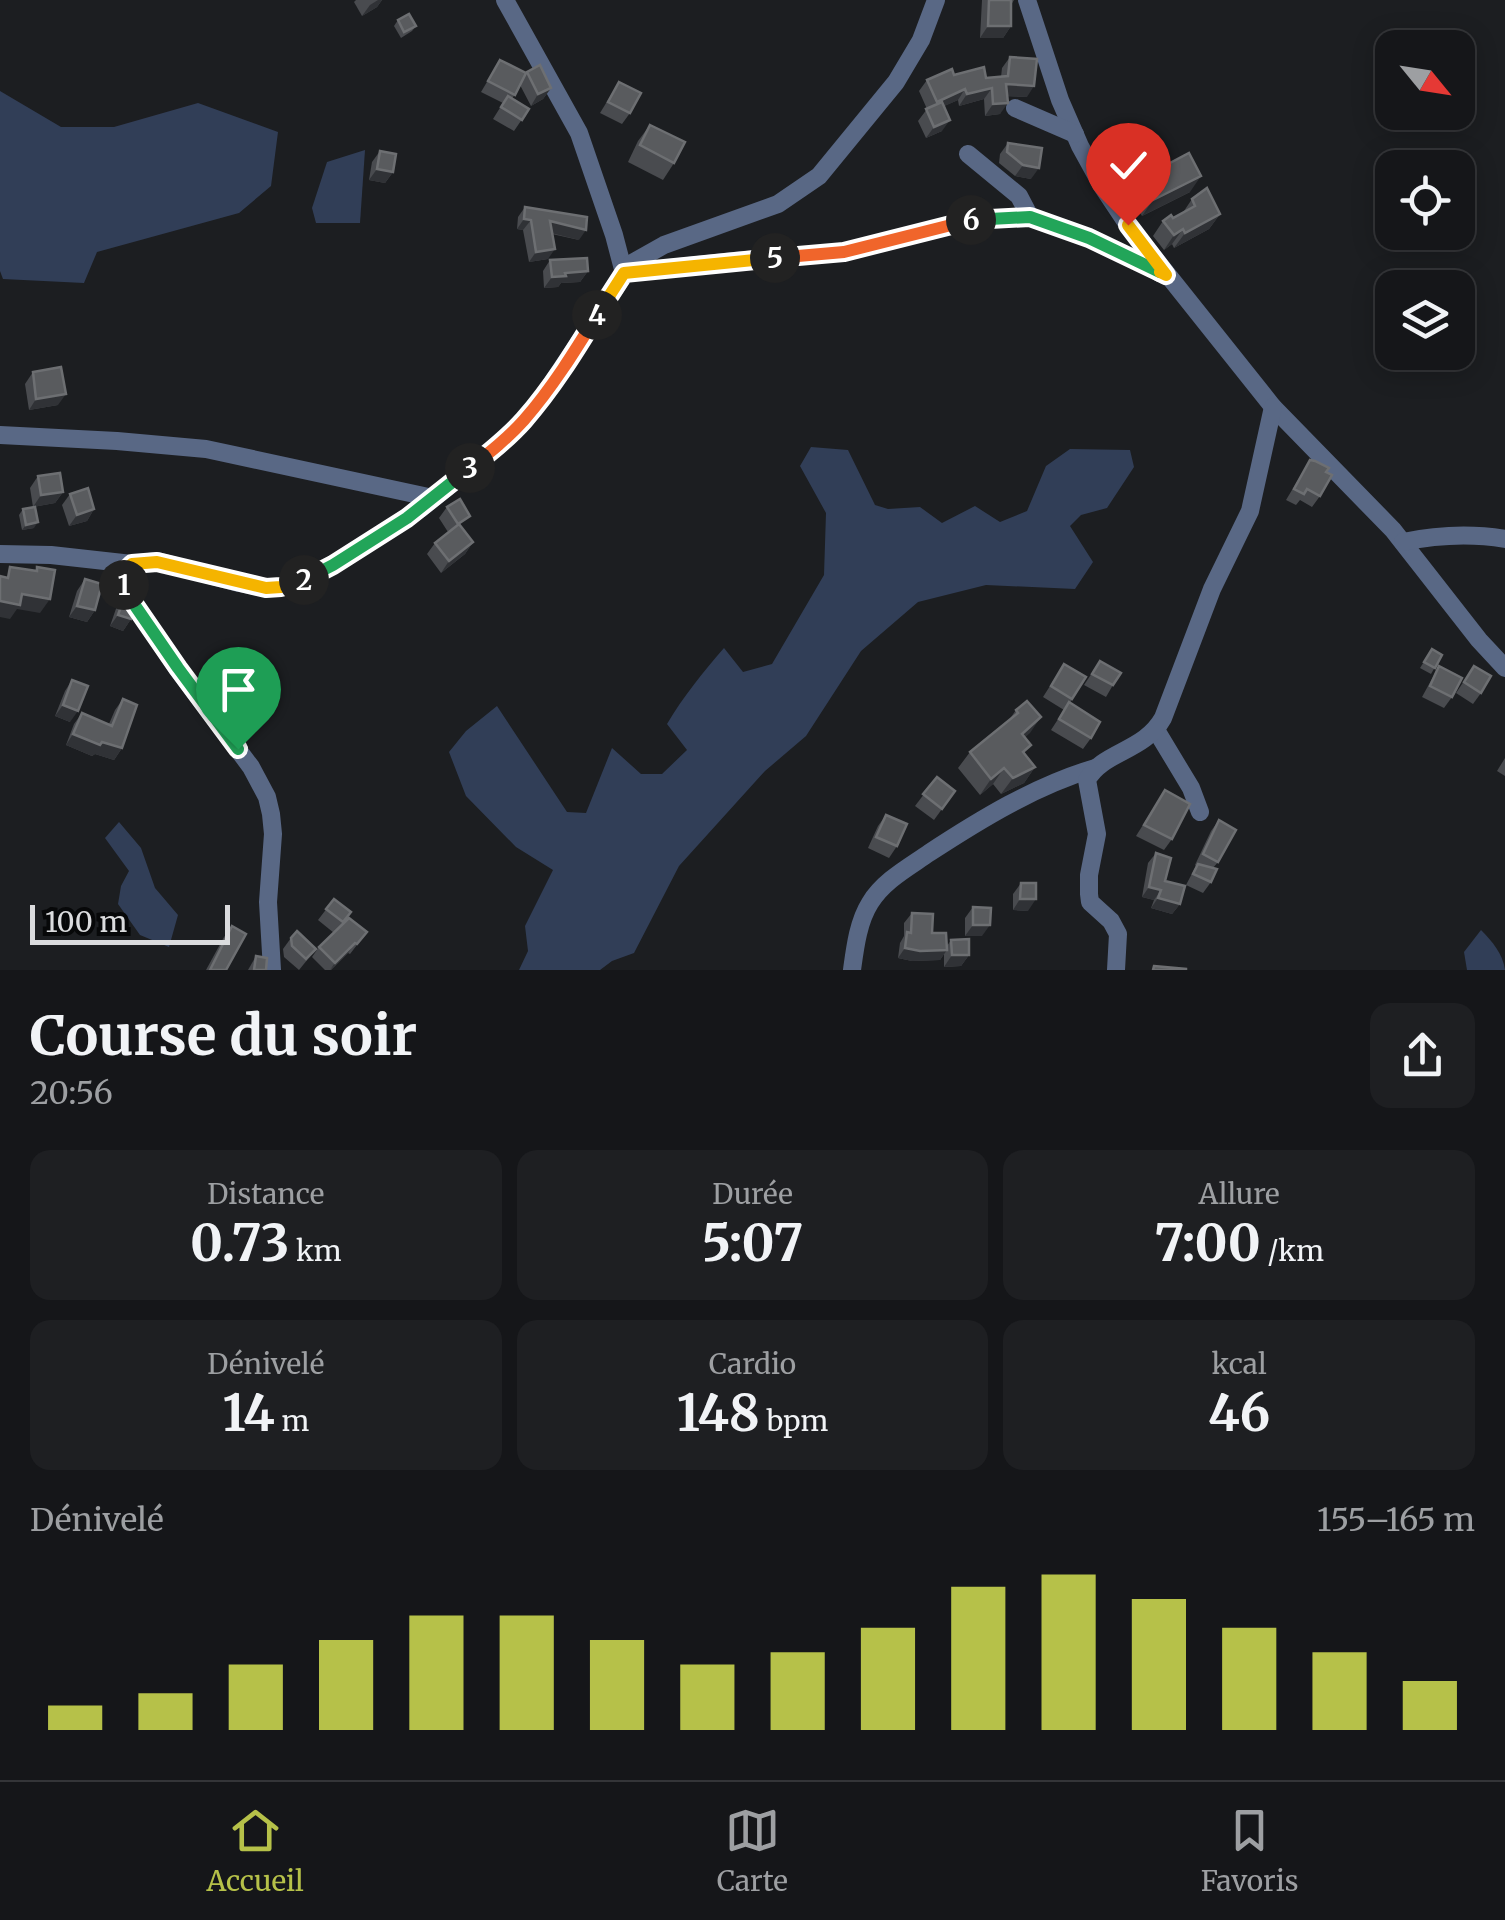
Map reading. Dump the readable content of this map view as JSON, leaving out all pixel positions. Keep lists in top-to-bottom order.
{
  "scale_bar": "100 m",
  "north": "bottom right",
  "page": {
    "pins": [
      "6",
      "5",
      "4",
      "3",
      "2",
      "1"
    ],
    "scale": "100 m",
    "heading": ["Course du soir", "20:56"],
    "stats": [
      ["Distance", "0.73 km"],
      ["Durée", "5:07"],
      ["Allure", "7:00 /km"],
      ["Dénivelé", "14 m"],
      ["Cardio", "148 bpm"],
      ["kcal", "46"]
    ],
    "chart": ["Dénivelé", "155–165 m"],
    "tabs": ["Accueil", "Carte", "Favoris"]
  }
}
